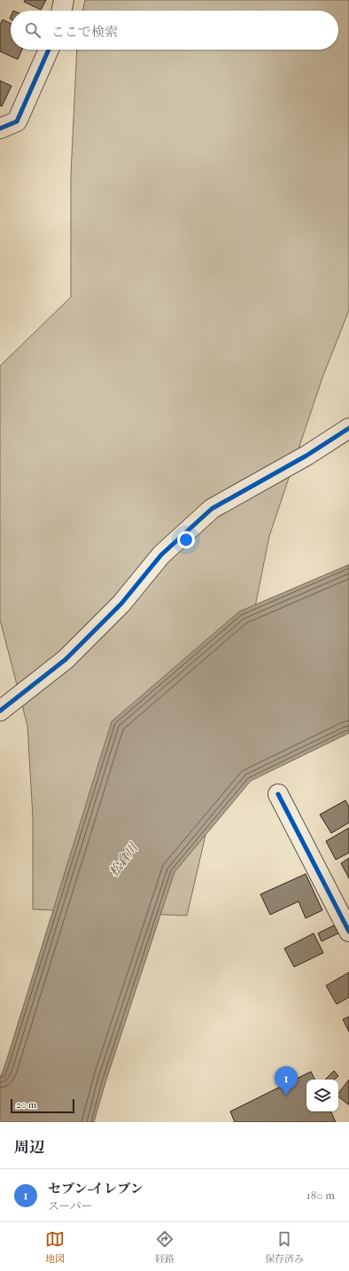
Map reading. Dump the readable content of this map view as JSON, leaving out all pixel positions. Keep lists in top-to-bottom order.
{
  "water": ["松倉川"],
  "scale_bar": "20 m",
  "page": {
    "search": "ここで検索",
    "pins": "1",
    "scale": "20 m",
    "heading": "周辺",
    "list": [
      {
        "mark": "1",
        "name": "セブン-イレブン",
        "note": "スーパー",
        "value": "180 m"
      }
    ],
    "nav": ["地図", "経路", "保存済み"]
  }
}
